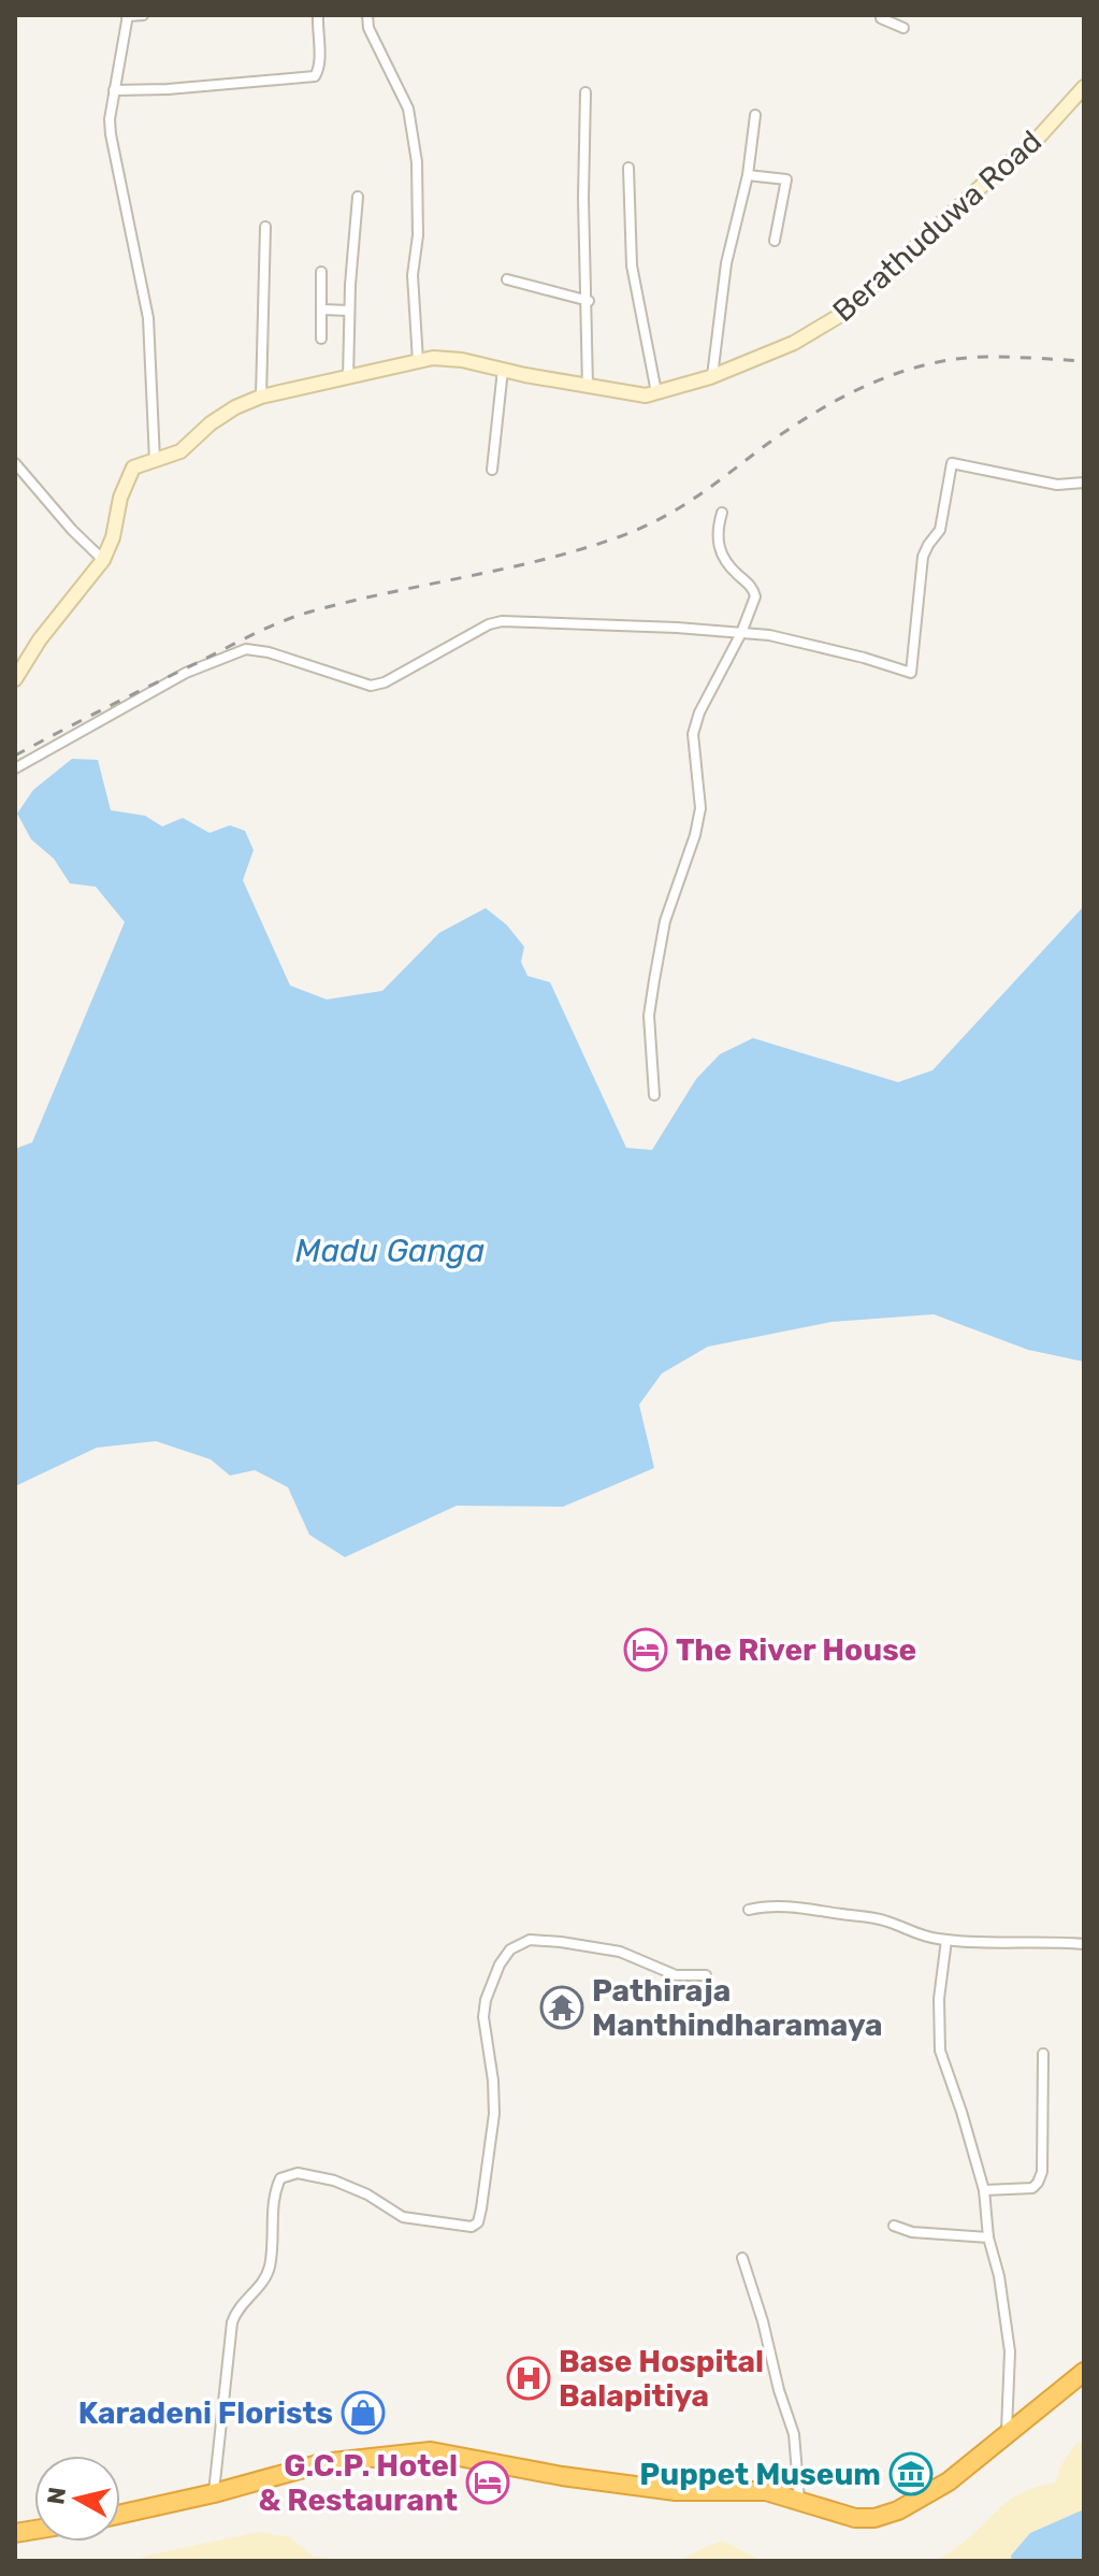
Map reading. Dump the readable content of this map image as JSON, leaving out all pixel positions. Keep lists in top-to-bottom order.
{
  "streets": {
    "street": ["Berathuduwa Road"]
  },
  "water": ["Madu Ganga"],
  "places": {
    "hotel": ["The River House", "G.C.P. Hotel & Restaurant"],
    "temple": ["Pathiraja Manthindharamaya"],
    "hospital": ["Base Hospital Balapitiya"],
    "shop": ["Karadeni Florists"],
    "museum": ["Puppet Museum"]
  },
  "north": "left"
}
